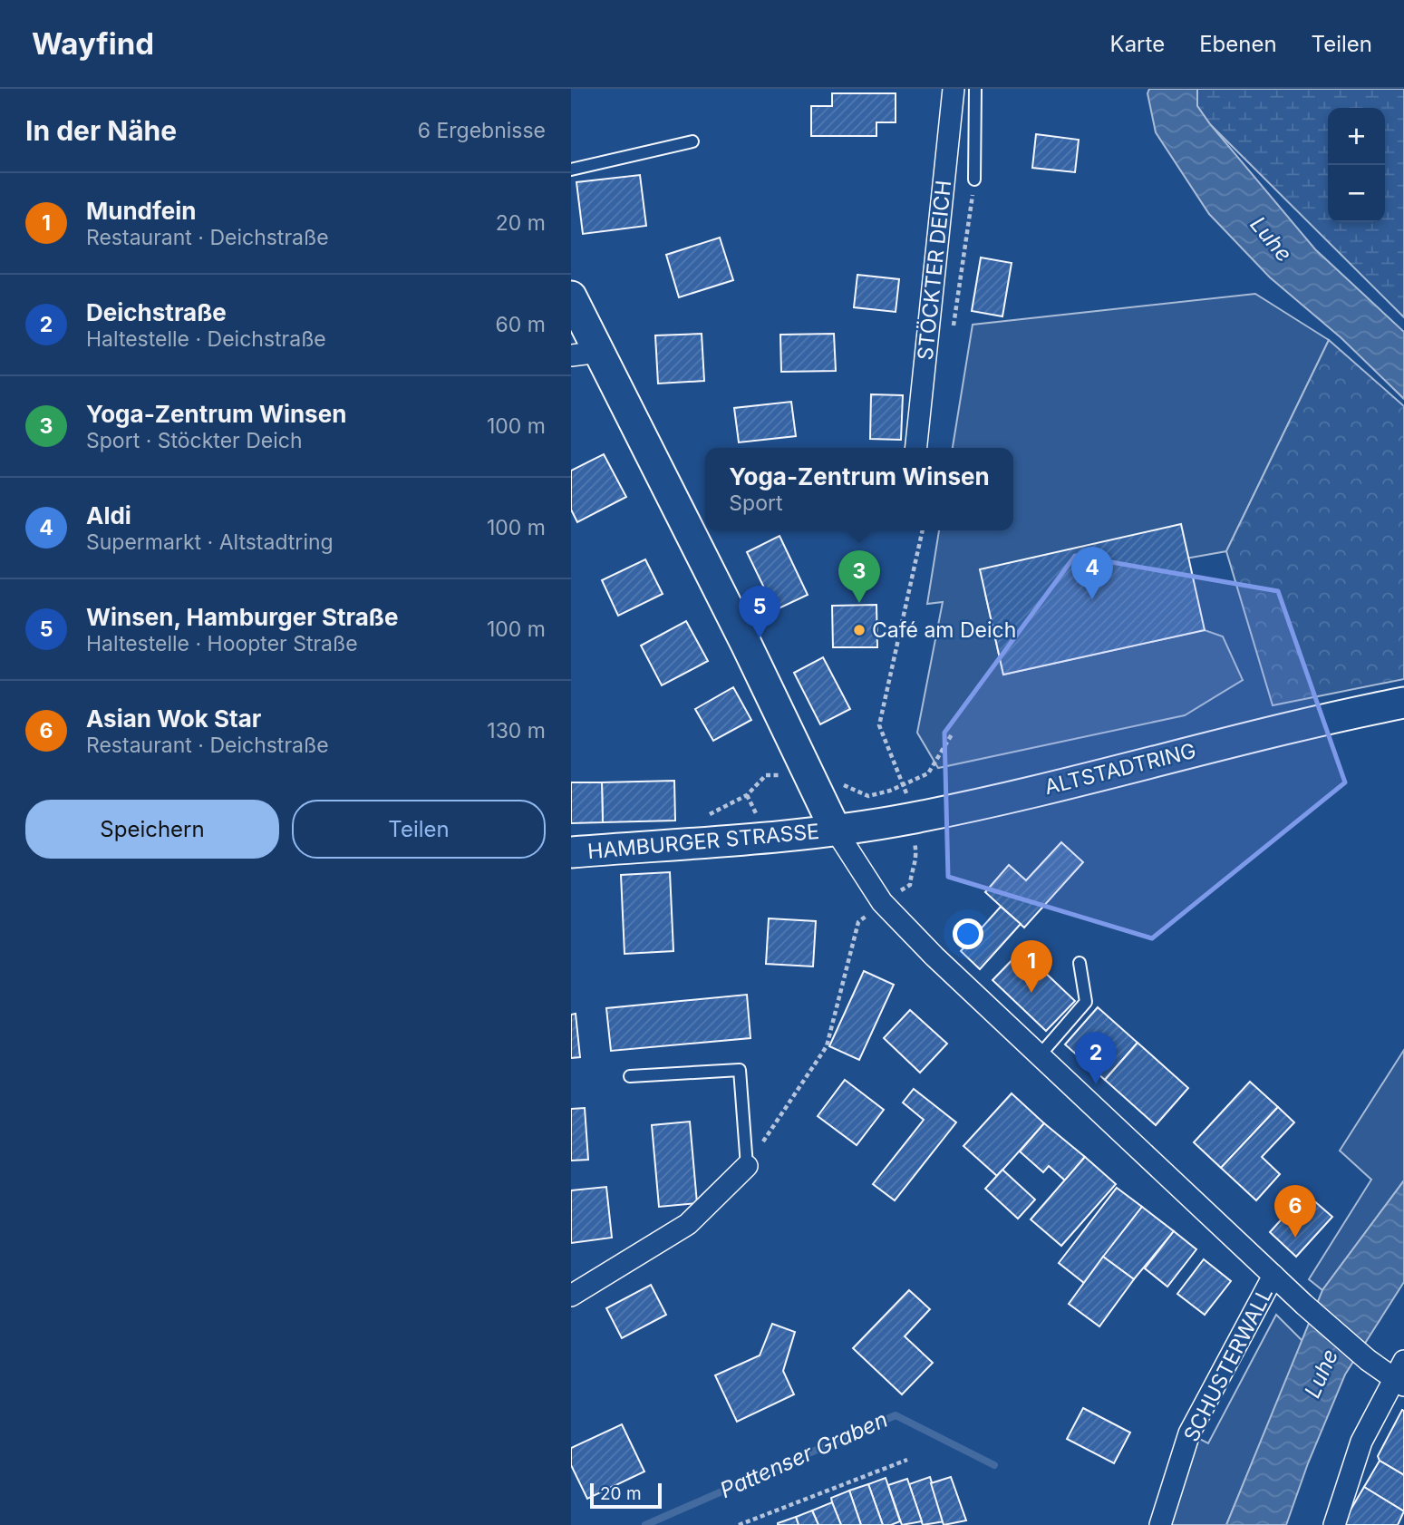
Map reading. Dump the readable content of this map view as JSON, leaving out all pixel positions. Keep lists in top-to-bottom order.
{
  "streets": {
    "main road": ["ALTSTADTRING", "HAMBURGER STRASSE"],
    "street": ["STÖCKTER DEICH", "SCHUSTERWALL"]
  },
  "crossings": [
    ["ALTSTADTRING", "HAMBURGER STRASSE"]
  ],
  "water": ["Luhe", "Pattenser Graben"],
  "places": ["Café am Deich"],
  "scale_bar": "20 m",
  "page": {
    "header": "Wayfind",
    "nav": ["Karte", "Ebenen", "Teilen"],
    "heading": ["In der Nähe", "6 Ergebnisse"],
    "map_buttons": ["+", "−"],
    "list": [
      {
        "mark": "1",
        "name": "Mundfein",
        "note": "Restaurant · Deichstraße",
        "value": "20 m"
      },
      {
        "mark": "2",
        "name": "Deichstraße",
        "note": "Haltestelle · Deichstraße",
        "value": "60 m"
      },
      {
        "mark": "3",
        "name": "Yoga-Zentrum Winsen",
        "note": "Sport · Stöckter Deich",
        "value": "100 m"
      },
      {
        "mark": "4",
        "name": "Aldi",
        "note": "Supermarkt · Altstadtring",
        "value": "100 m"
      },
      {
        "mark": "5",
        "name": "Winsen, Hamburger Straße",
        "note": "Haltestelle · Hoopter Straße",
        "value": "100 m"
      },
      {
        "mark": "6",
        "name": "Asian Wok Star",
        "note": "Restaurant · Deichstraße",
        "value": "130 m"
      }
    ],
    "popup": ["Yoga-Zentrum Winsen", "Sport"],
    "pins": [
      "4",
      "3",
      "5",
      "1",
      "2",
      "6"
    ],
    "buttons": ["Speichern", "Teilen"],
    "scale": "20 m"
  }
}
